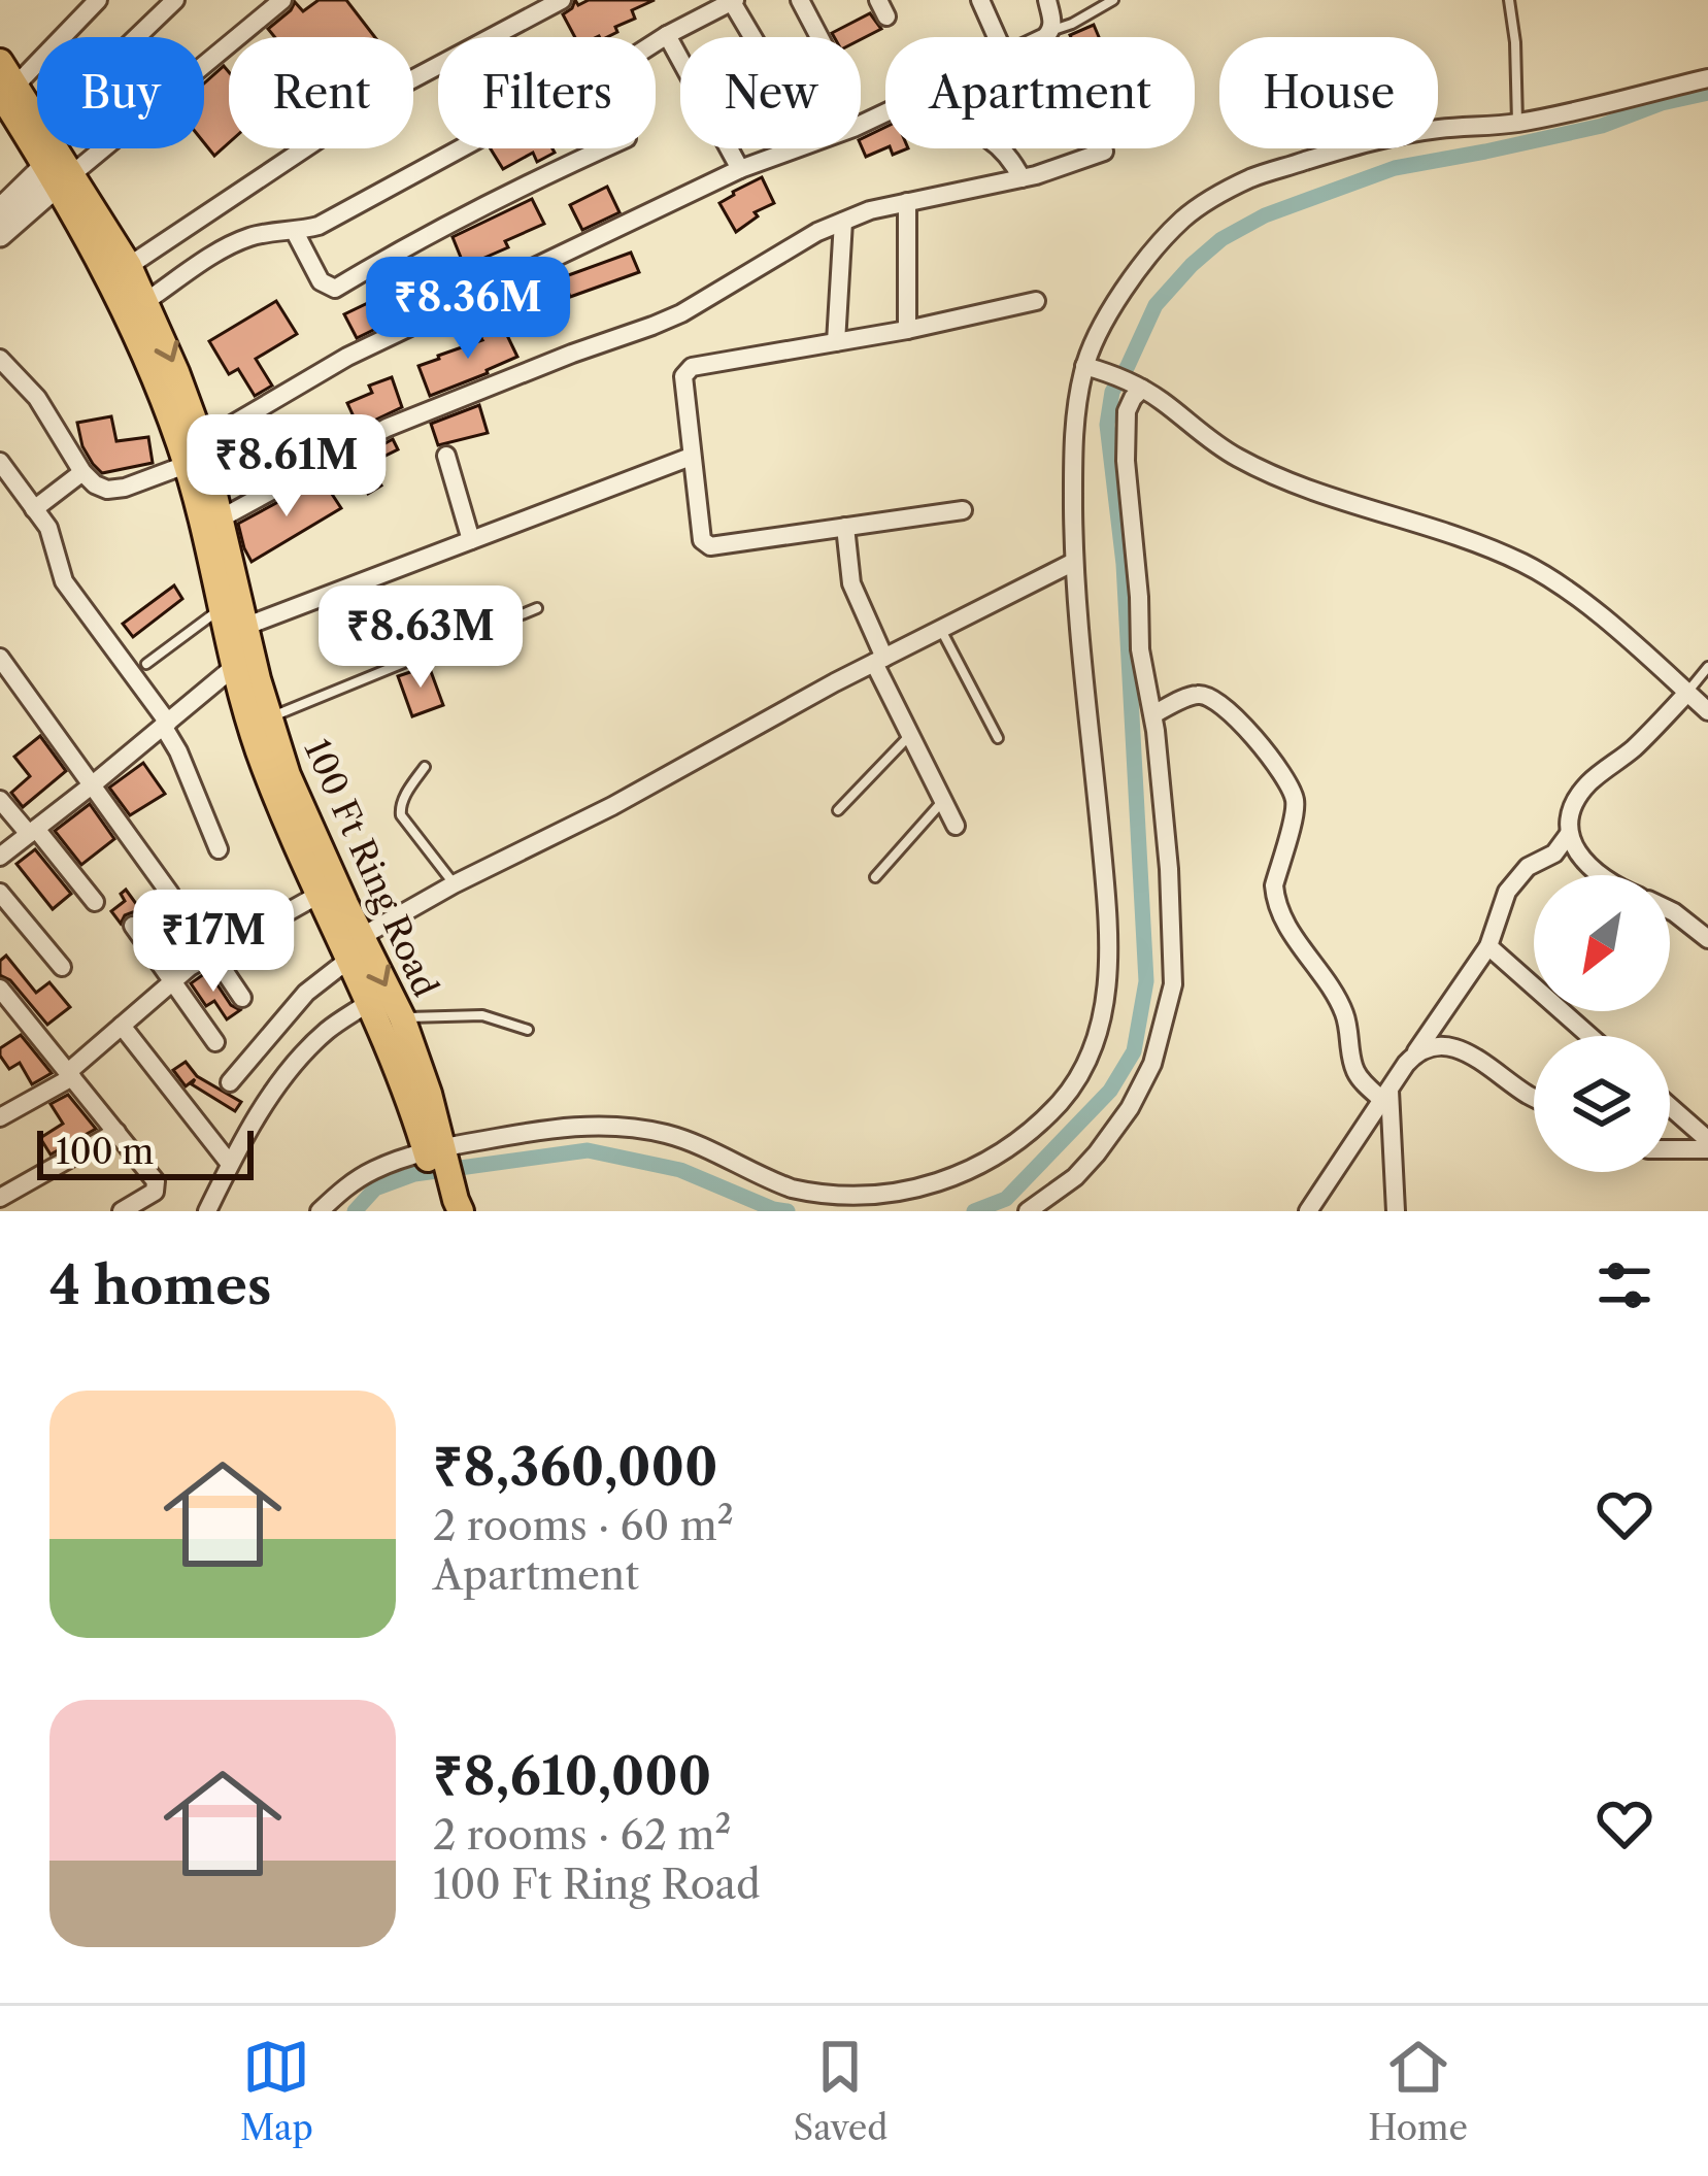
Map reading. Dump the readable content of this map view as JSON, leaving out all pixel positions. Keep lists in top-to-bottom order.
{
  "streets": {
    "main road": ["100 Ft Ring Road"]
  },
  "scale_bar": "100 m",
  "north": "bottom left",
  "page": {
    "chip": [
      "Buy",
      "Rent",
      "Filters",
      "New",
      "Apartment",
      "House"
    ],
    "price": [
      "₹8.36M",
      "₹8.61M",
      "₹8.63M",
      "₹17M"
    ],
    "scale": "100 m",
    "heading": "4 homes",
    "list": [
      {
        "name": "₹8,360,000",
        "note": "2 rooms · 60 m² · Apartment"
      },
      {
        "name": "₹8,610,000",
        "note": "2 rooms · 62 m² · 100 Ft Ring Road"
      }
    ],
    "tabs": ["Map", "Saved", "Home"]
  }
}
